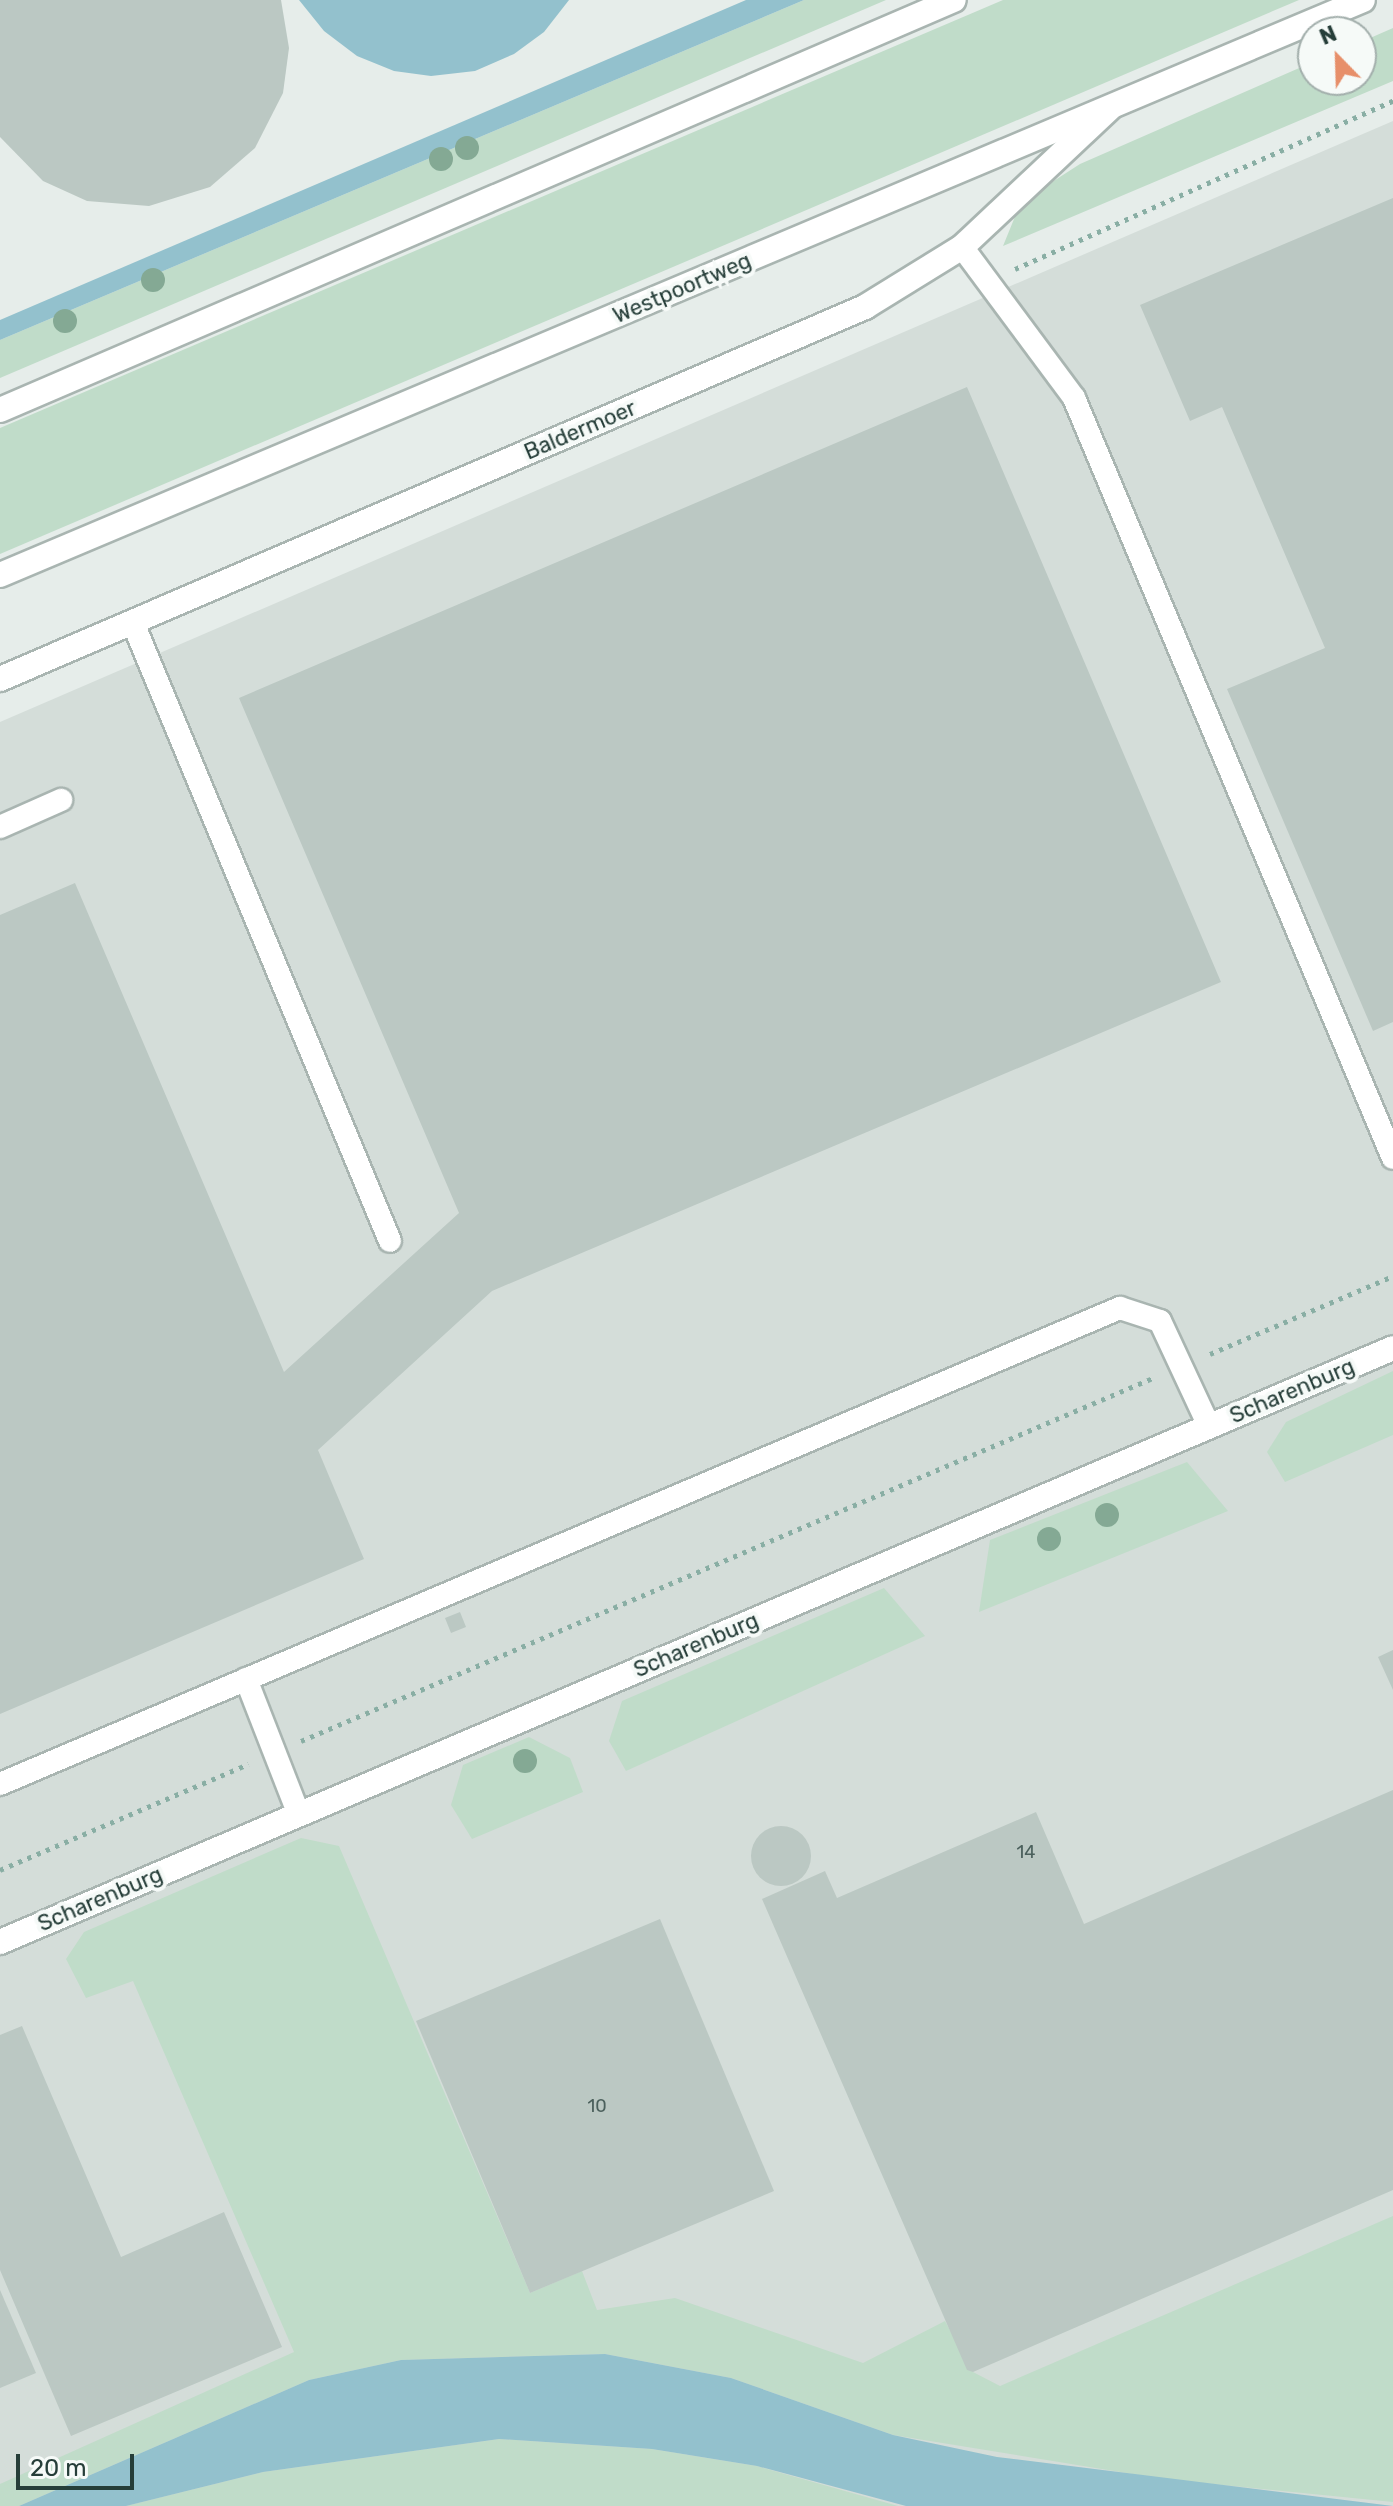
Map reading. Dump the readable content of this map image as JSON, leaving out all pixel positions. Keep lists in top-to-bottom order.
{
  "streets": {
    "street": ["Westpoortweg", "Baldermoer", "Scharenburg"]
  },
  "crossings": [
    ["Westpoortweg", "Baldermoer"]
  ],
  "house_numbers": ["14", "10"],
  "scale_bar": "20 m",
  "north": "top left"
}
